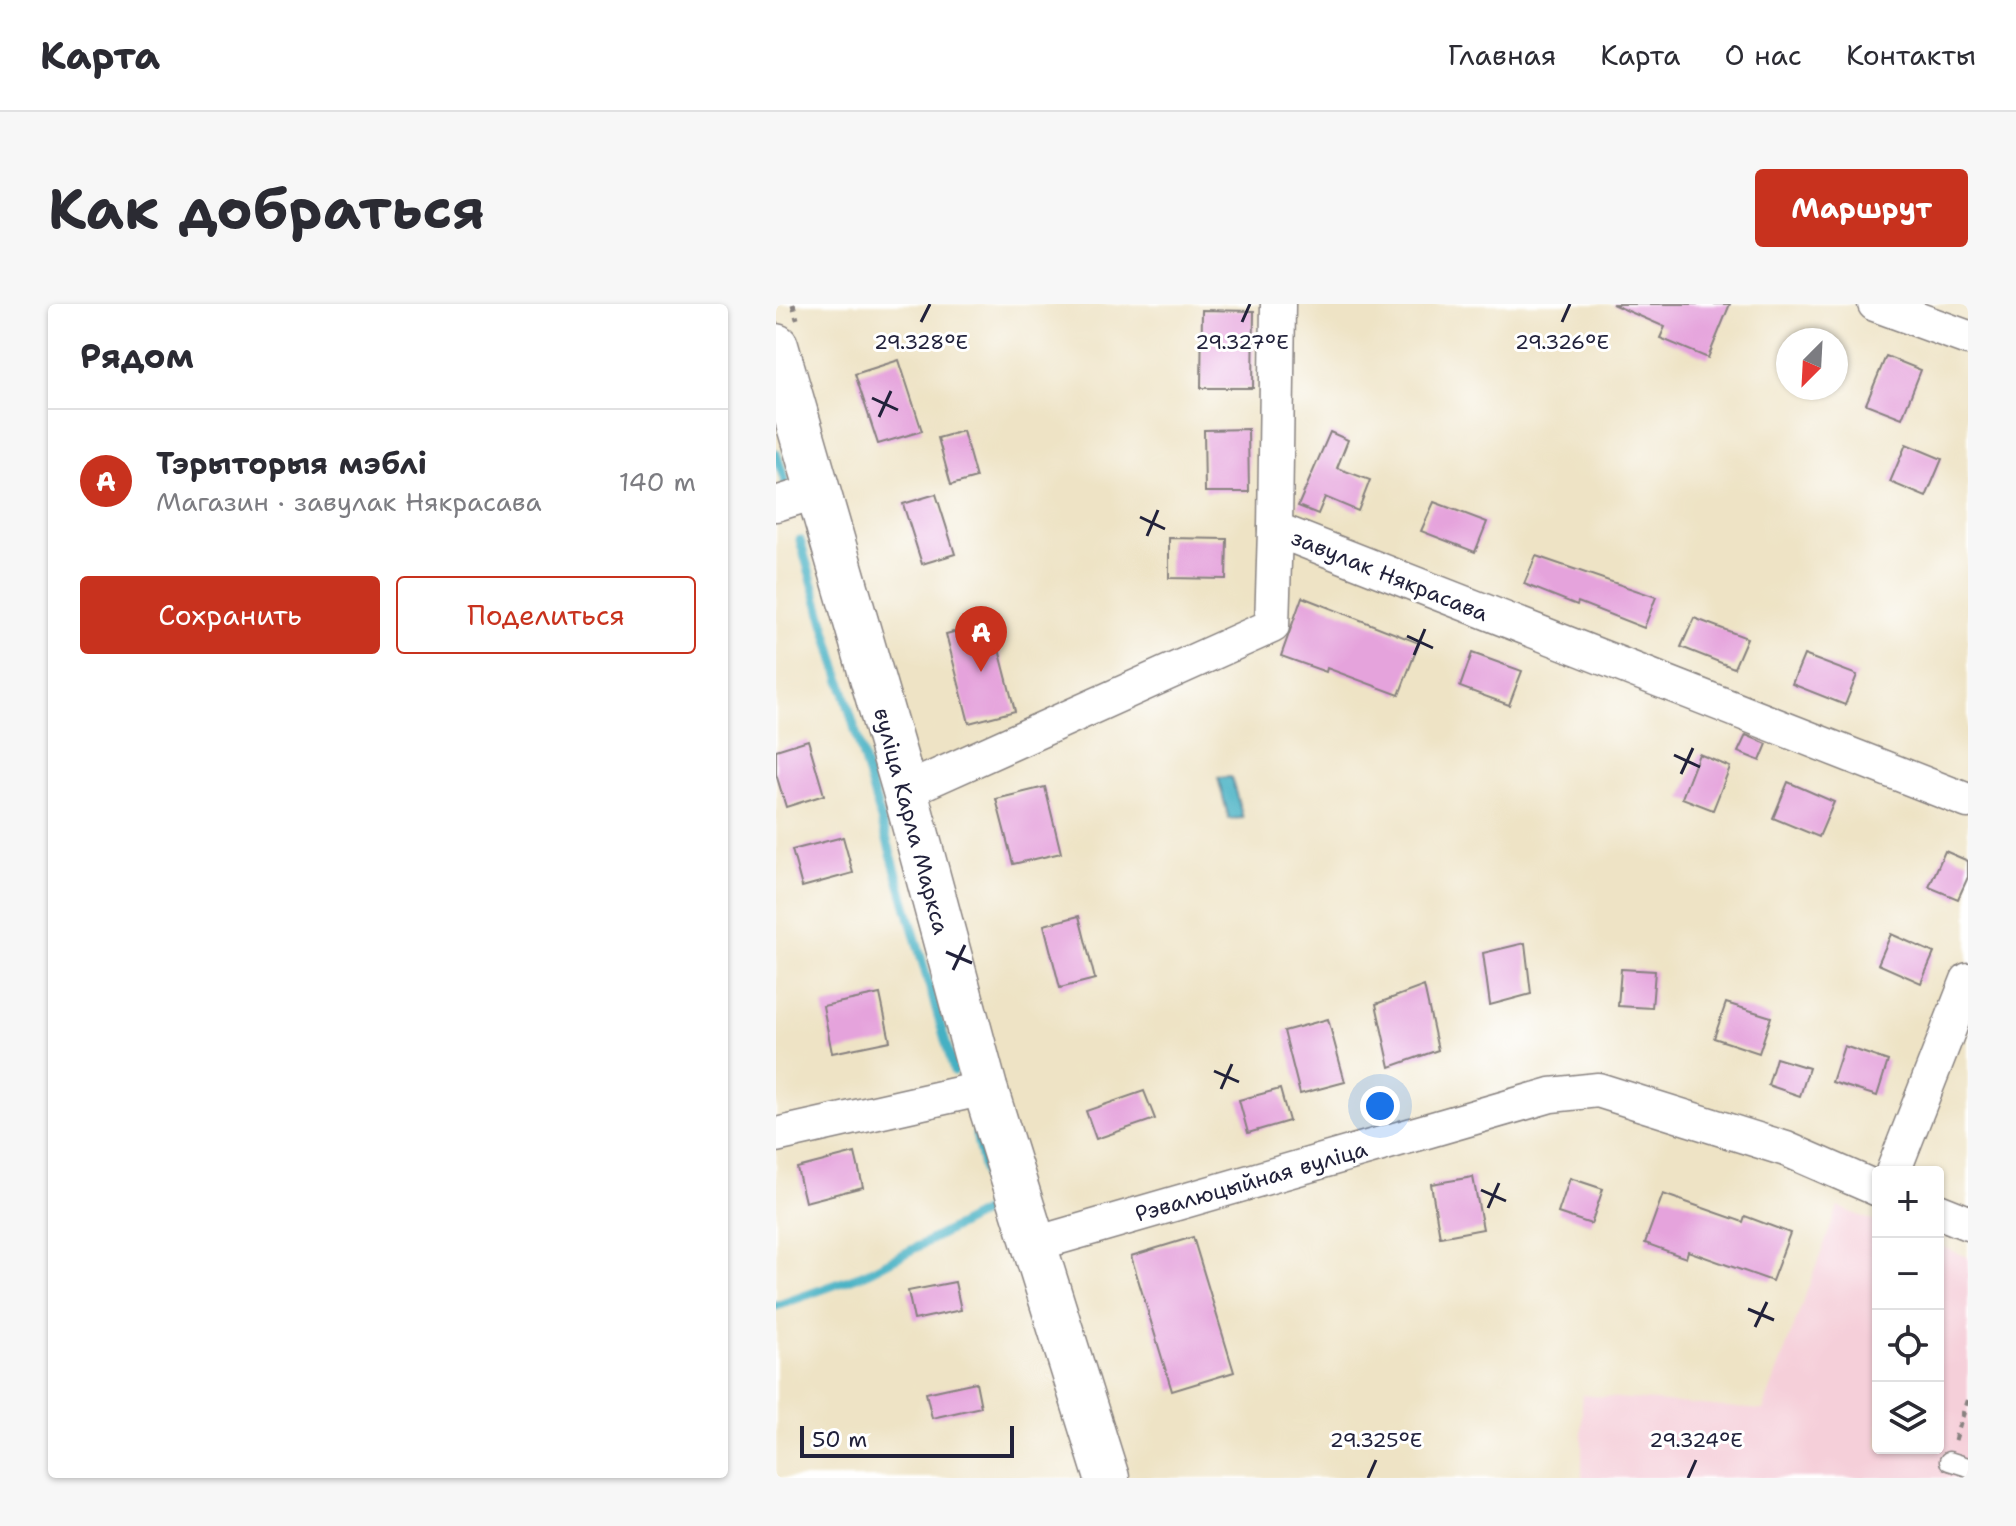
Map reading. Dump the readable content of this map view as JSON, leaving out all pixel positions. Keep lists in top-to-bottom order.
{
  "streets": {
    "main road": ["вуліца Карла Маркса"],
    "street": ["завулак Някрасава", "Рэвалюцыйная вуліца"]
  },
  "crossings": [
    ["завулак Някрасава", "вуліца Карла Маркса"],
    ["вуліца Карла Маркса", "Рэвалюцыйная вуліца"]
  ],
  "scale_bar": "50 m",
  "north": "bottom left",
  "page": {
    "header": "Карта",
    "nav": [
      "Главная",
      "Карта",
      "О нас",
      "Контакты"
    ],
    "buttons": [
      "Маршрут",
      ["Сохранить", "Поделиться"]
    ],
    "title": "Как добраться",
    "heading": "Рядом",
    "list": [
      {
        "mark": "A",
        "name": "Тэрыторыя мэблі",
        "note": "Магазин · завулак Някрасава",
        "value": "140 m"
      }
    ],
    "pins": "A",
    "map_buttons": ["+", "−"],
    "scale": "50 m"
  },
  "coordinates": [
    "29.328°E",
    "29.327°E",
    "29.326°E",
    "29.325°E",
    "29.324°E"
  ]
}
